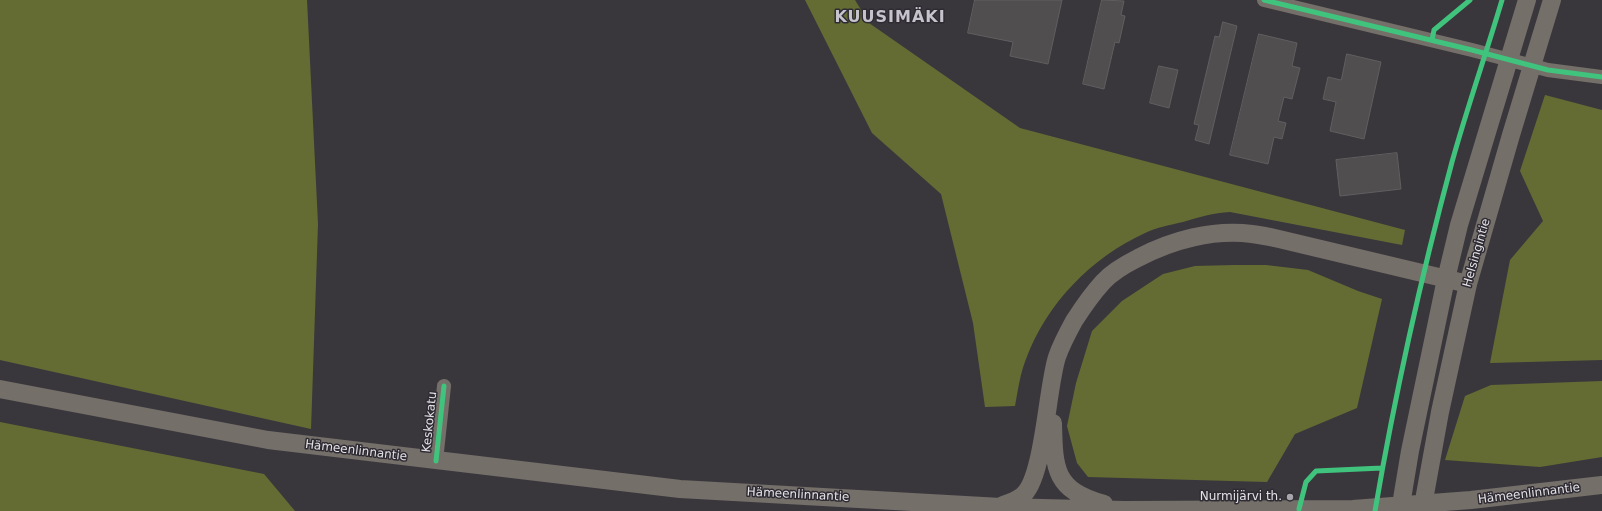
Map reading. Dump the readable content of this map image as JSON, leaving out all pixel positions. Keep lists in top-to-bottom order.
{
  "streets": {
    "main road": ["Helsingintie", "Hämeenlinnantie"],
    "street": ["Keskokatu"]
  },
  "crossings": [
    ["Keskokatu", "Hämeenlinnantie"]
  ],
  "districts": ["KUUSIMÄKI"],
  "places": ["Nurmijärvi th."]
}
